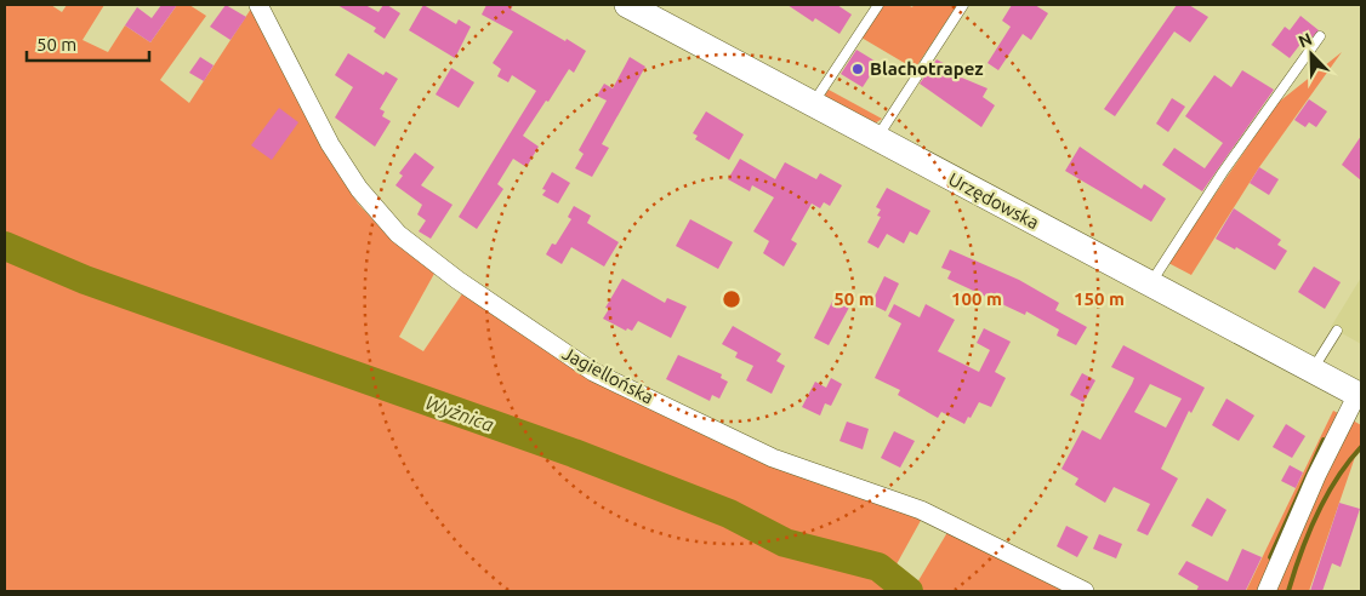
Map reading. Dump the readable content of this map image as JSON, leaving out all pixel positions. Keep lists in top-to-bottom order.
{
  "streets": {
    "street": ["Urzędowska", "Jagiellońska"]
  },
  "water": ["Wyżnica"],
  "places": ["Blachotrapez"],
  "scale_bar": "50 m",
  "north": "top left",
  "rings": ["50 m", "100 m", "150 m"]
}
